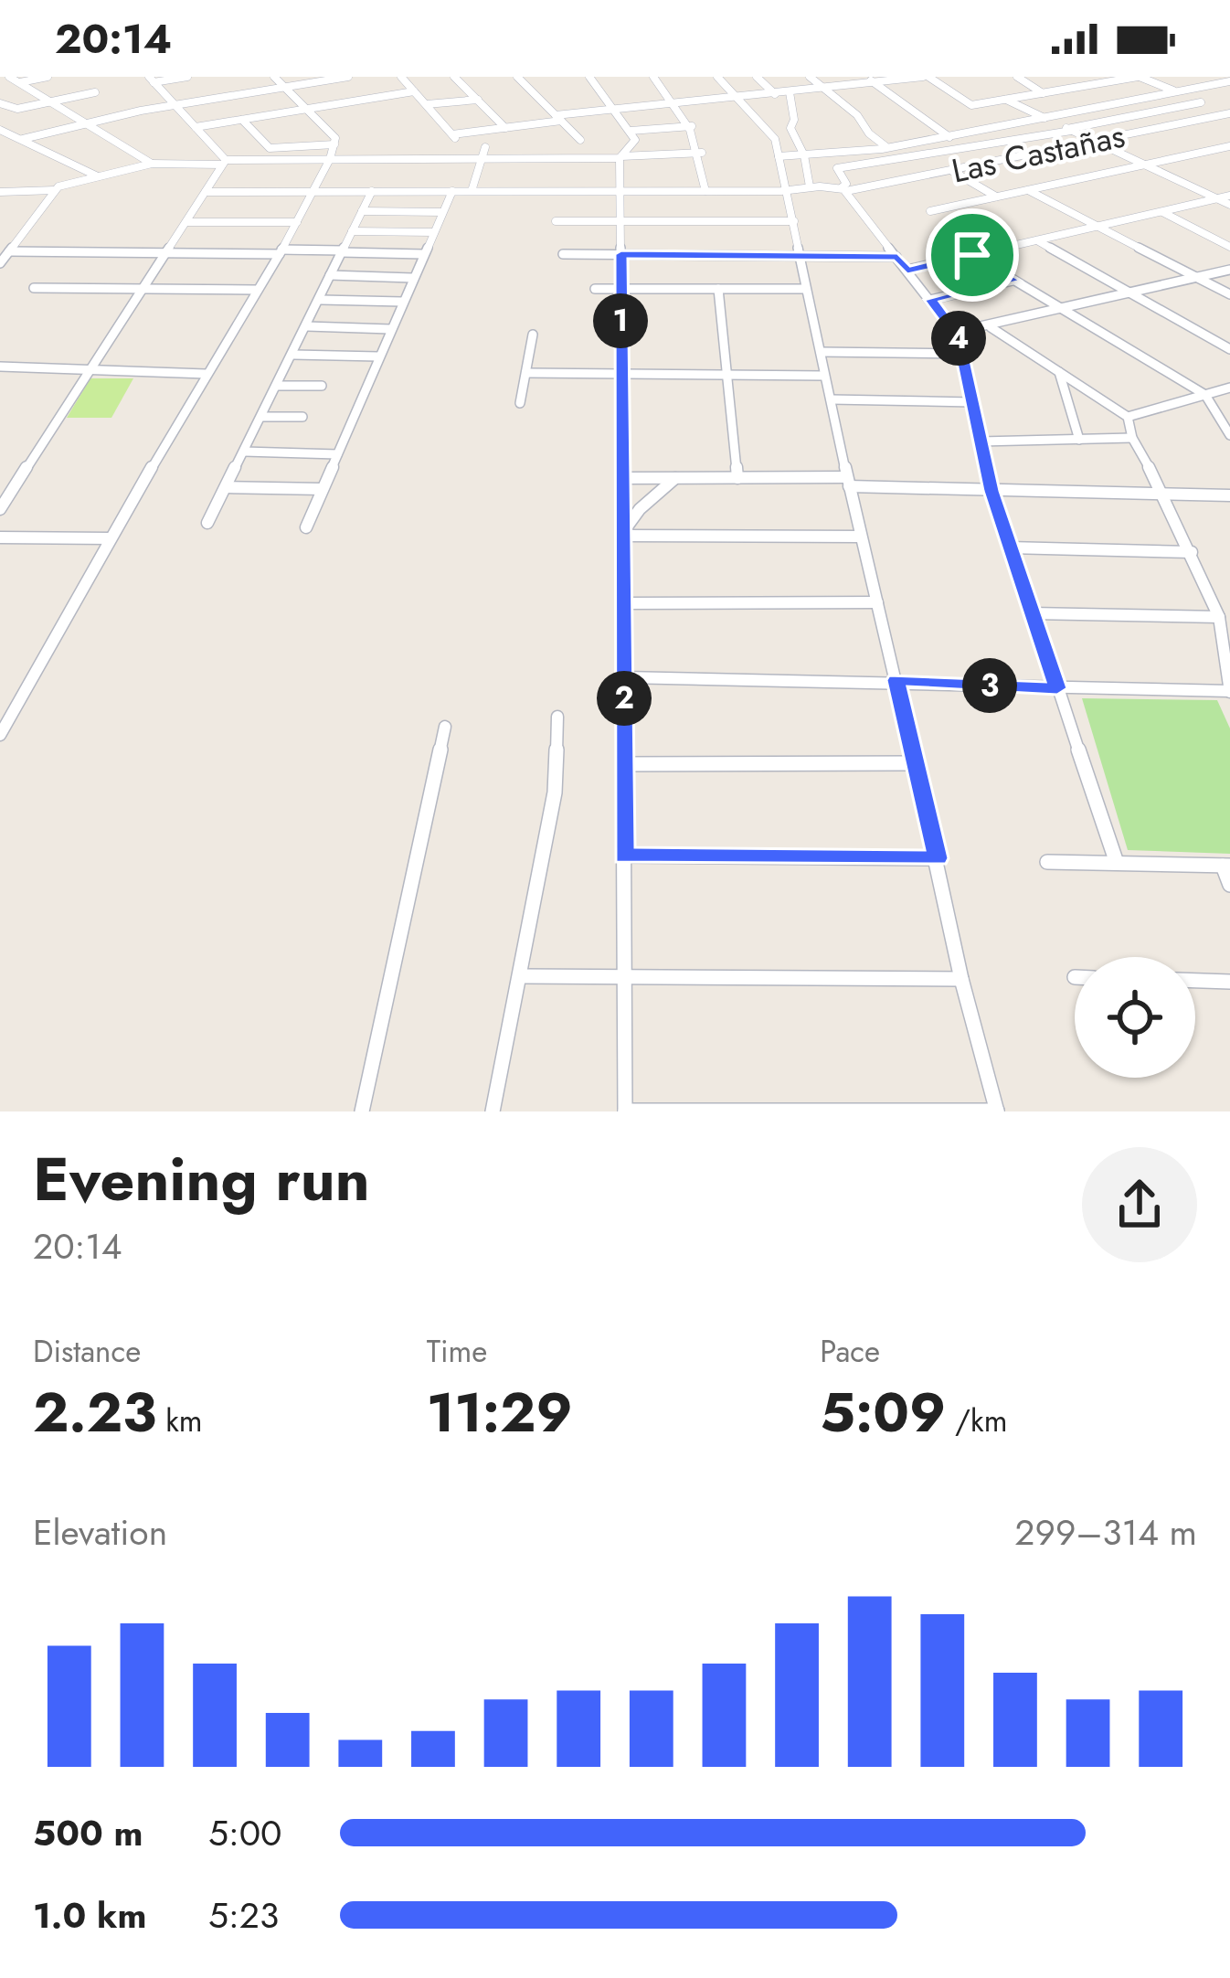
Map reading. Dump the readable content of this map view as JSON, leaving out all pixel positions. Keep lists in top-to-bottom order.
{
  "streets": {
    "street": ["Las Castañas"]
  },
  "page": {
    "status": "20:14",
    "pins": [
      "1",
      "4",
      "3",
      "2"
    ],
    "heading": ["Evening run", "20:14"],
    "stats": [
      ["Distance", "2.23 km"],
      ["Time", "11:29"],
      ["Pace", "5:09 /km"]
    ],
    "chart": ["Elevation", "299–314 m"],
    "list": [
      {
        "name": "500 m",
        "note": "5:00"
      },
      {
        "name": "1.0 km",
        "note": "5:23"
      }
    ]
  }
}
